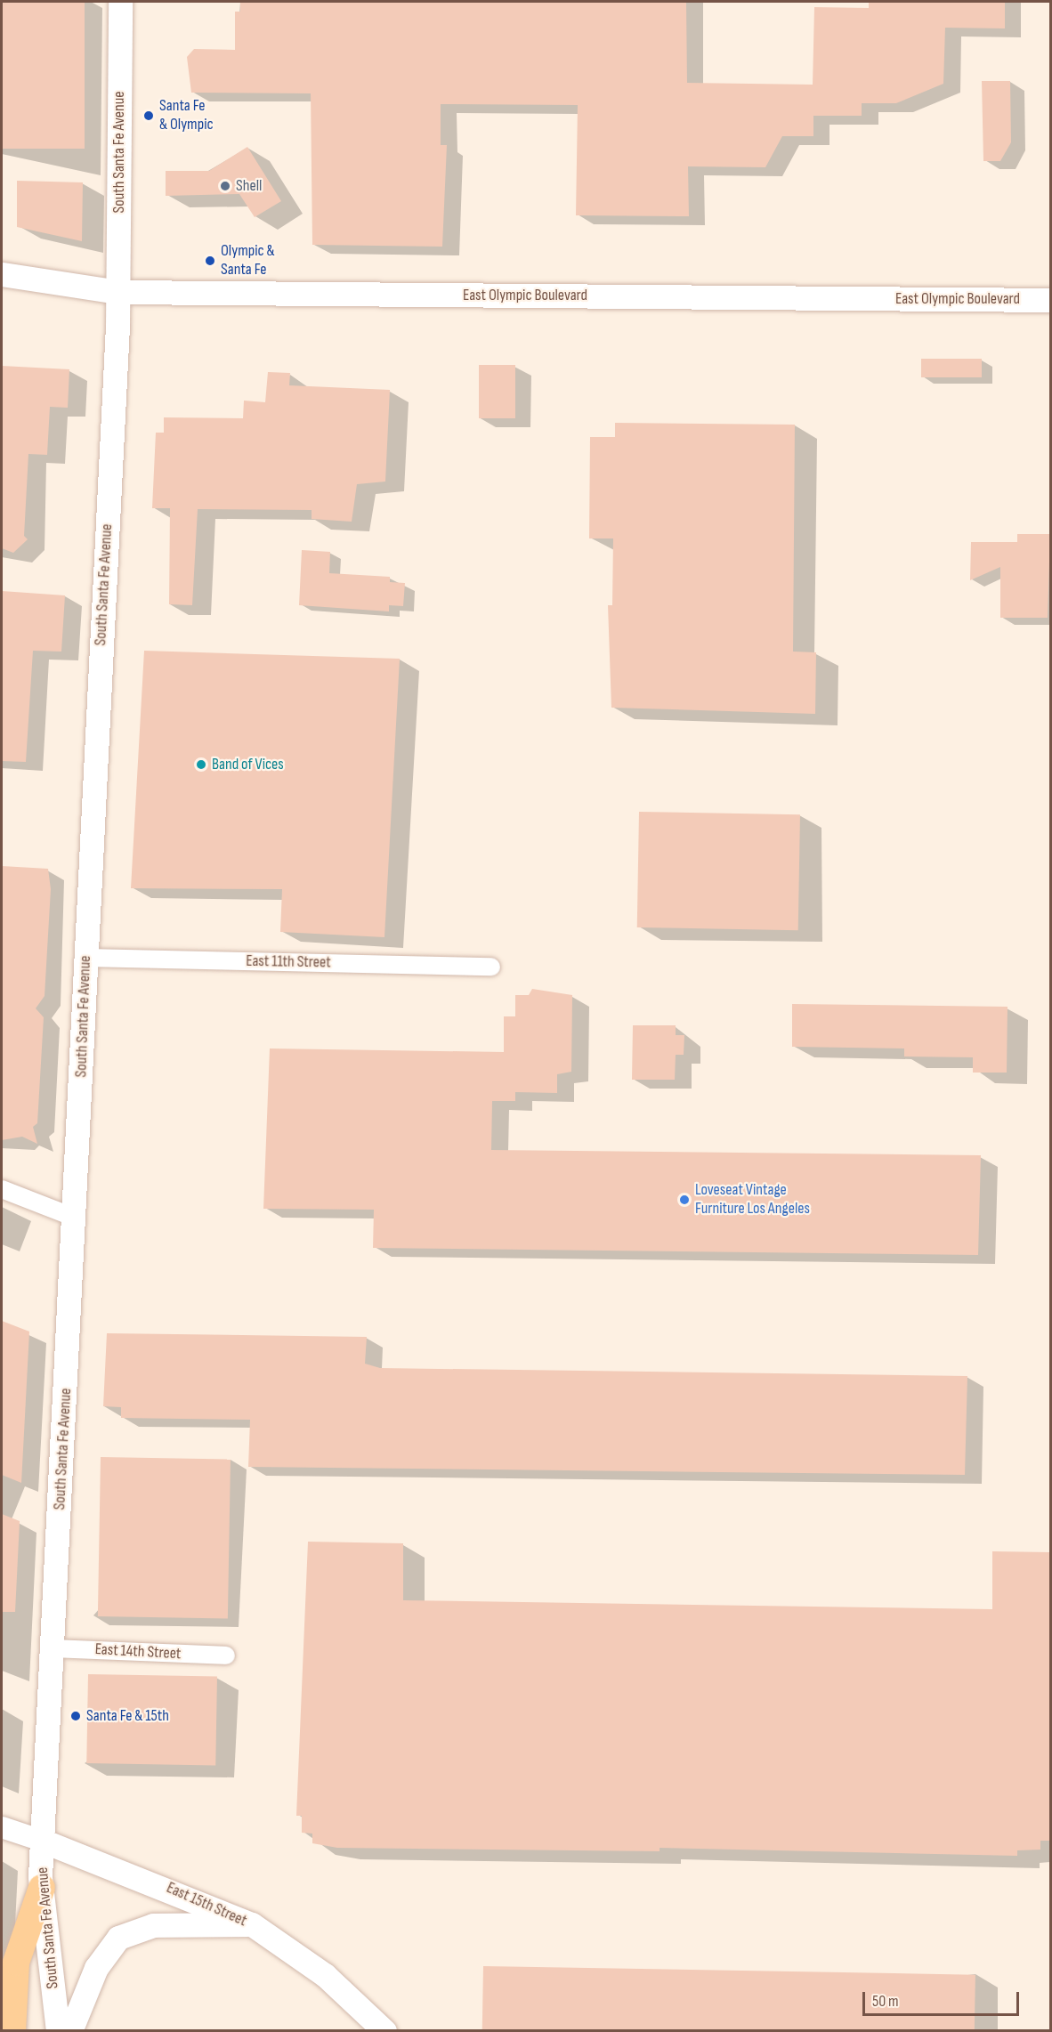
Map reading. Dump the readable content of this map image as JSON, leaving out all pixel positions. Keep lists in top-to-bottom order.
{
  "streets": {
    "main road": ["South Santa Fe Avenue", "East Olympic Boulevard", "East 15th Street"],
    "street": ["East 11th Street", "East 14th Street"]
  },
  "crossings": [
    ["South Santa Fe Avenue", "East Olympic Boulevard"],
    ["South Santa Fe Avenue", "East 11th Street"],
    ["South Santa Fe Avenue", "East 14th Street"],
    ["South Santa Fe Avenue", "East 15th Street"]
  ],
  "places": [
    "Santa Fe & Olympic",
    "Shell",
    "Olympic & Santa Fe",
    "Band of Vices",
    "Loveseat Vintage Furniture Los Angeles",
    "Santa Fe & 15th"
  ],
  "scale_bar": "50 m"
}
